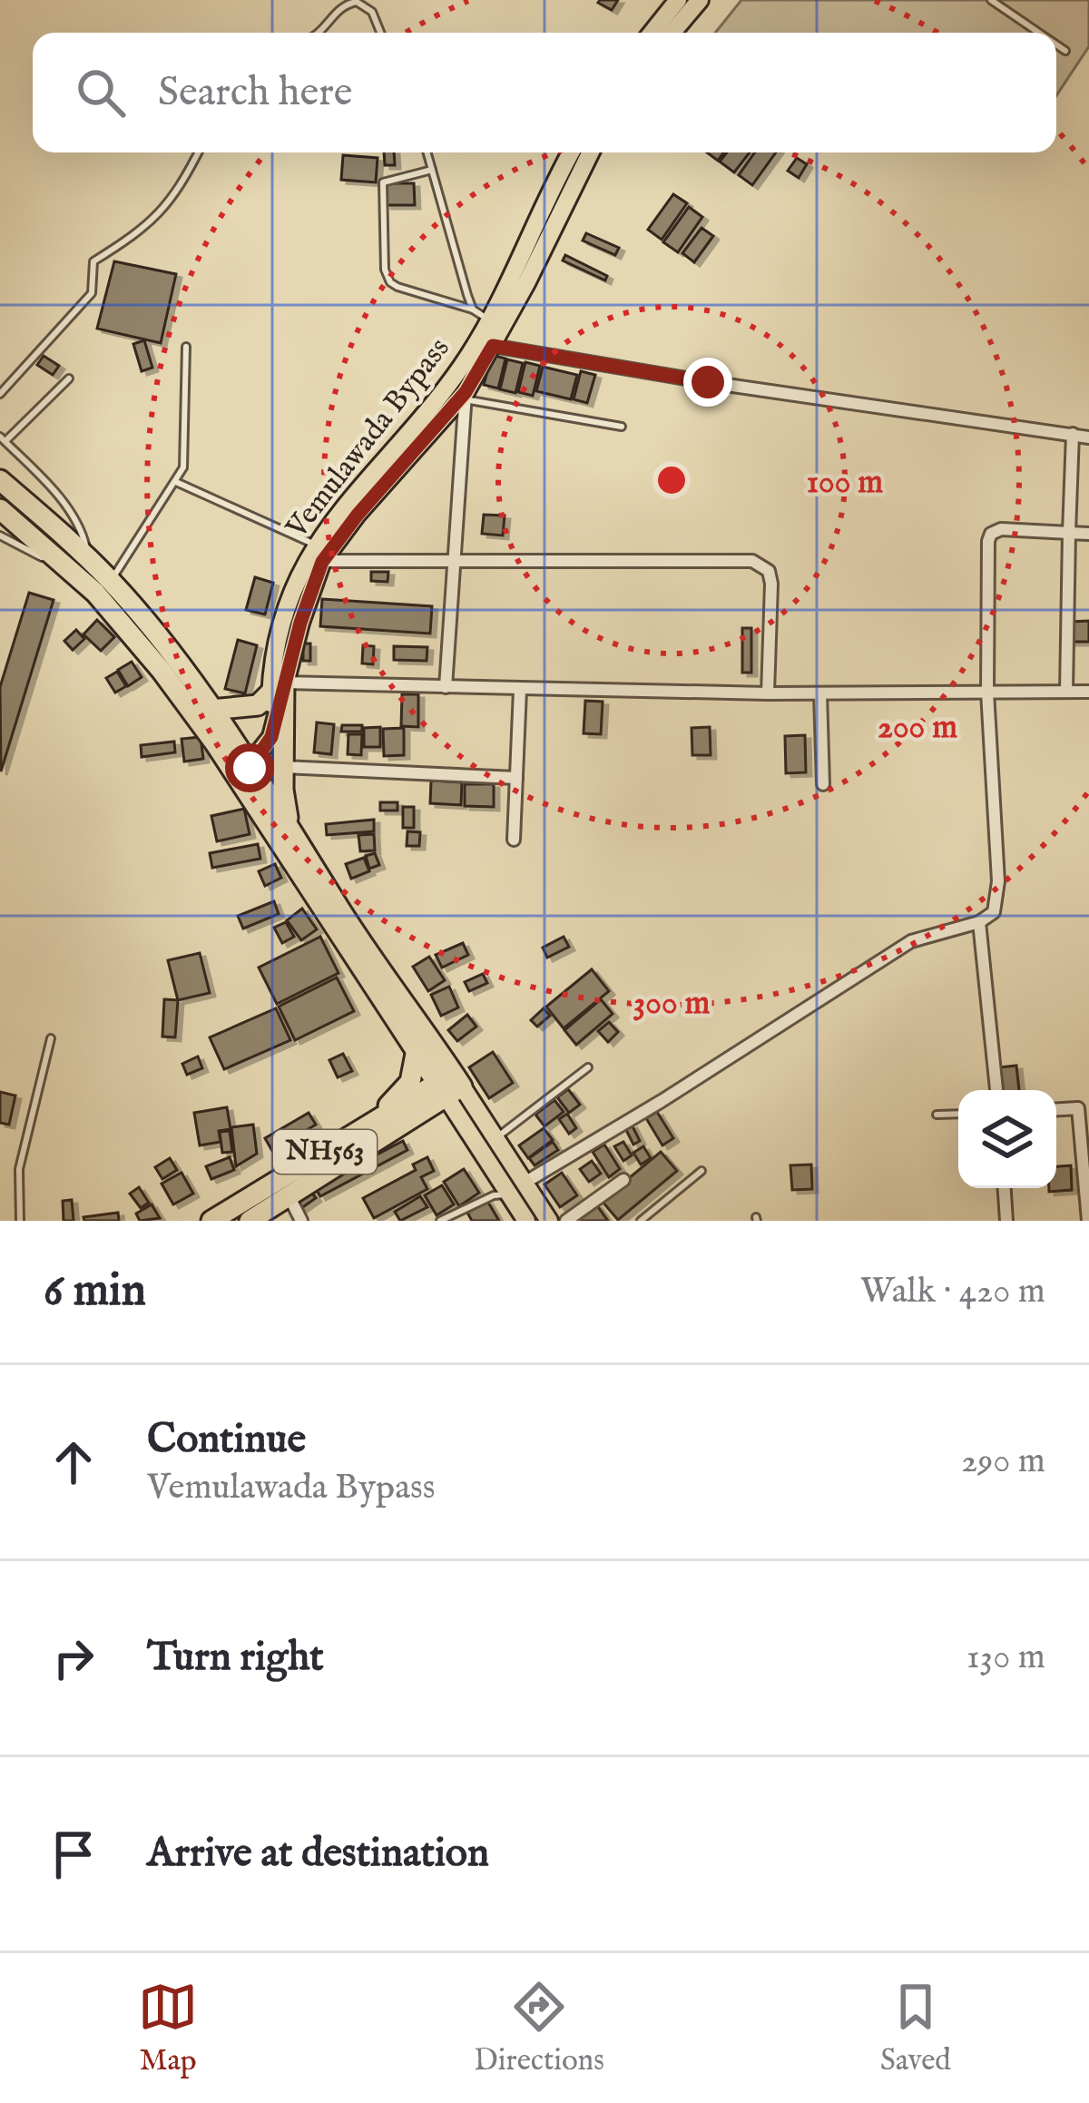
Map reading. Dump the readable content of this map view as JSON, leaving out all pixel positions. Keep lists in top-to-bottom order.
{
  "streets": {
    "highway": ["NH563"],
    "main road": ["Vemulawada Bypass"]
  },
  "page": {
    "search": "Search here",
    "heading": ["6 min", "Walk · 420 m"],
    "list": [
      ["Continue", "Vemulawada Bypass", "290 m"],
      ["Turn right", "130 m"],
      "Arrive at destination"
    ],
    "nav": ["Map", "Directions", "Saved"]
  },
  "rings": ["100 m", "200 m", "300 m"]
}
